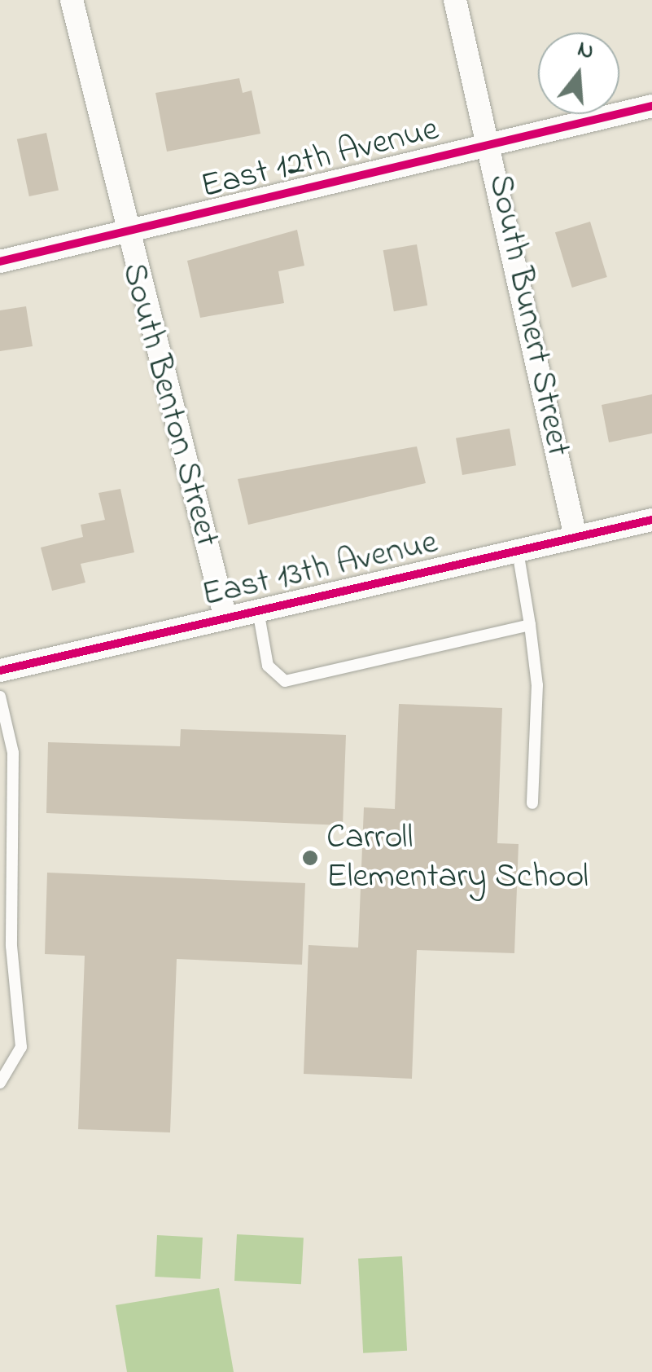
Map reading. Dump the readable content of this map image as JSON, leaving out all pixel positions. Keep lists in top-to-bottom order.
{
  "streets": {
    "street": [
      "East 12th Avenue",
      "South Bunert Street",
      "South Benton Street",
      "East 13th Avenue"
    ]
  },
  "crossings": [
    ["East 12th Avenue", "South Bunert Street"],
    ["East 12th Avenue", "South Benton Street"],
    ["South Bunert Street", "East 13th Avenue"],
    ["South Benton Street", "East 13th Avenue"]
  ],
  "places": ["Carroll Elementary School"],
  "north": "top"
}
